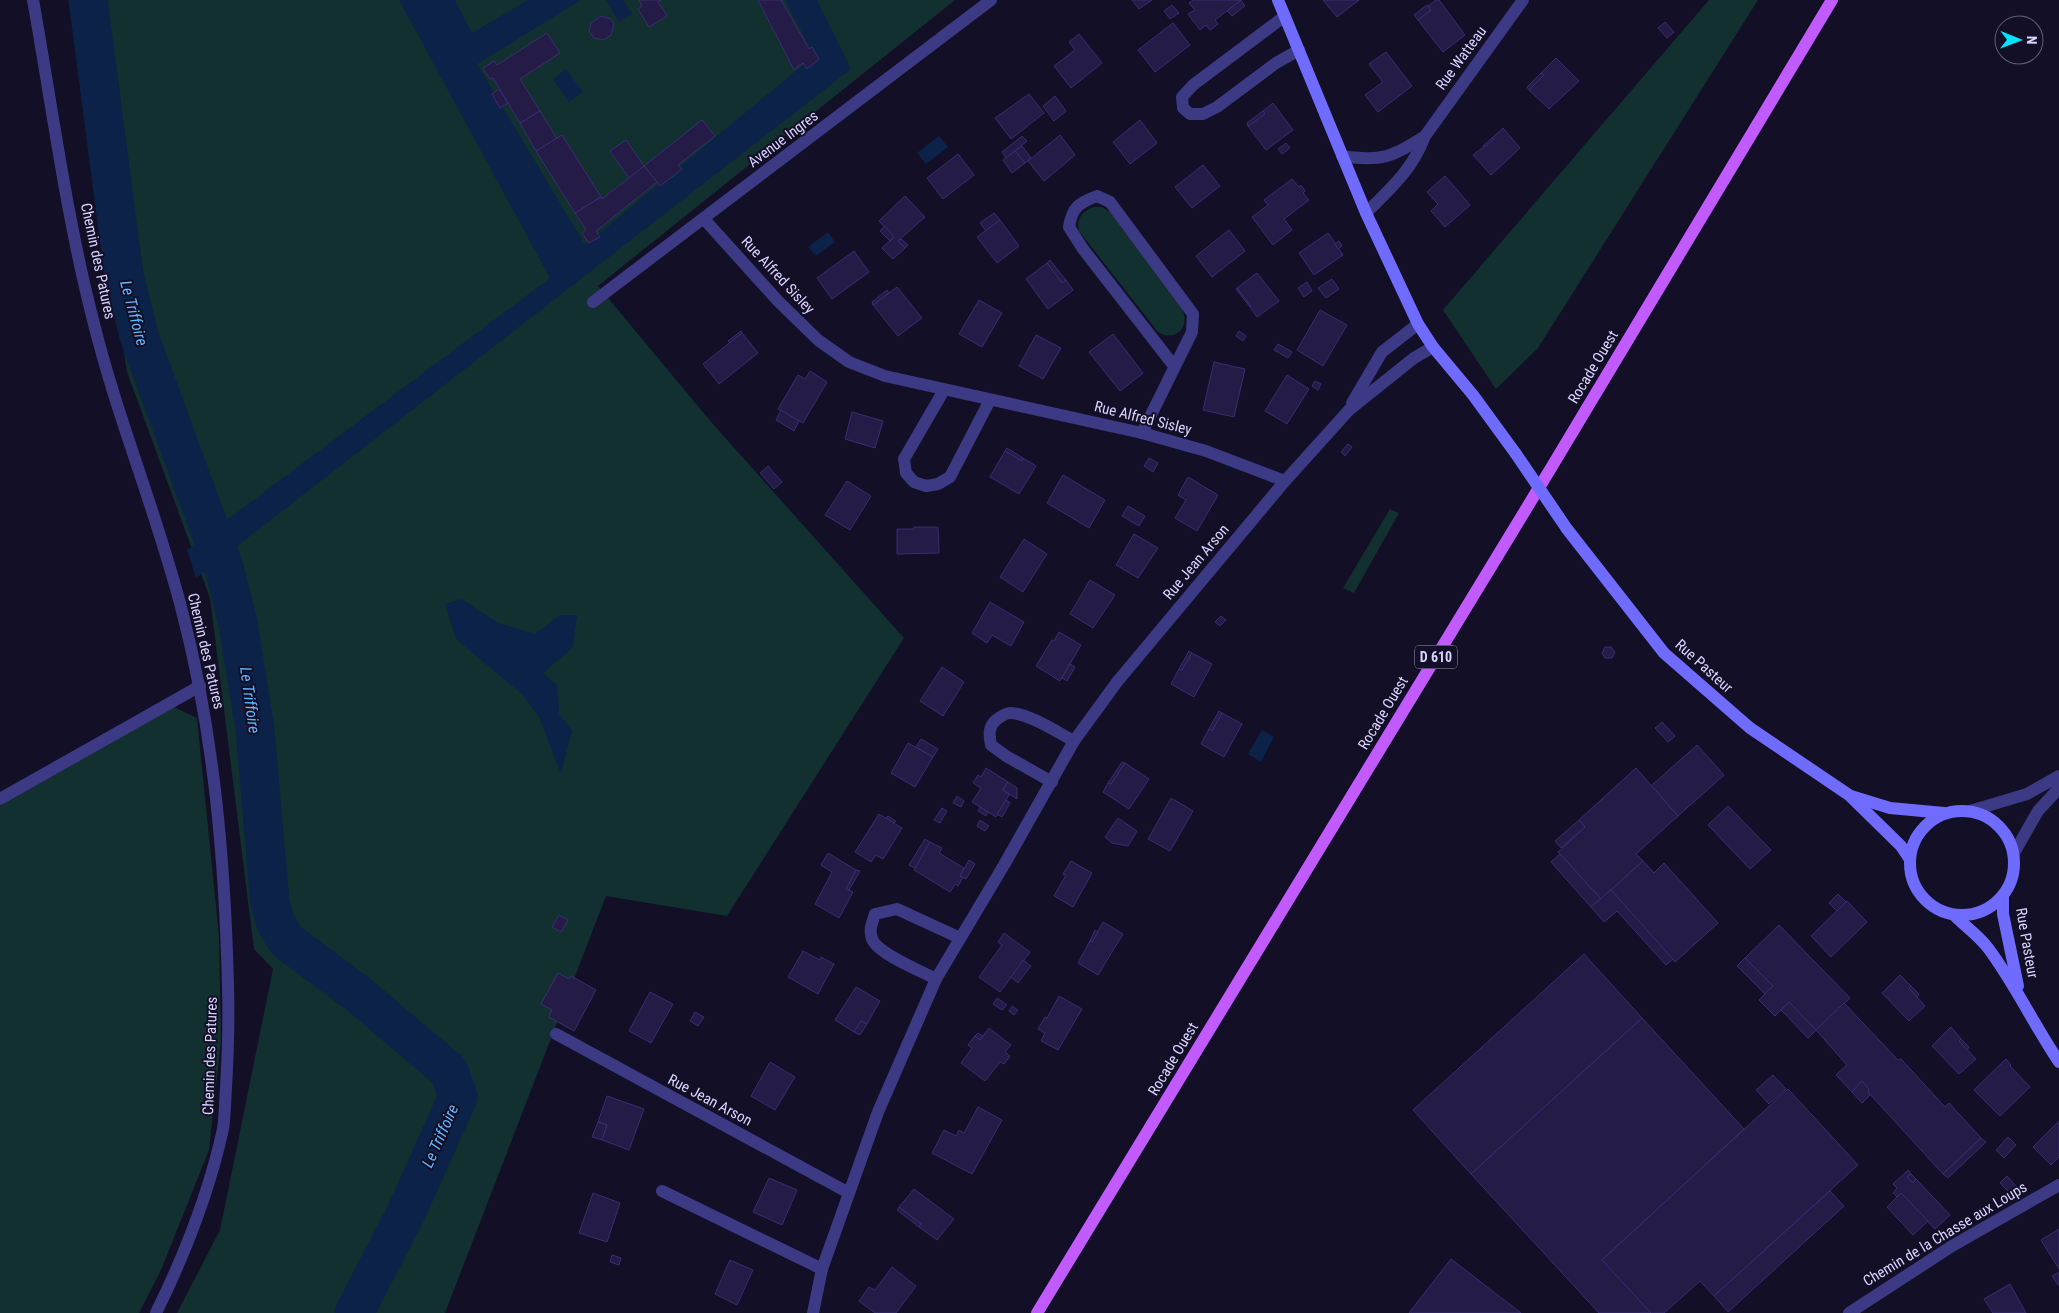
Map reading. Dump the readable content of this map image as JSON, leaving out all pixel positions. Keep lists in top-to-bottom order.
{
  "streets": {
    "main road": ["Rocade Ouest", "D 610"],
    "street": [
      "Rue Watteau",
      "Avenue Ingres",
      "Chemin des Patures",
      "Rue Alfred Sisley",
      "Rue Jean Arson",
      "Rue Pasteur",
      "Chemin de la Chasse aux Loups"
    ]
  },
  "crossings": [
    ["Rue Watteau", "Rue Pasteur"],
    ["Avenue Ingres", "Rue Alfred Sisley"],
    ["Rue Alfred Sisley", "Rue Jean Arson"],
    ["Rue Jean Arson", "Rue Pasteur"]
  ],
  "water": ["Le Triffoire"],
  "north": "right"
}
